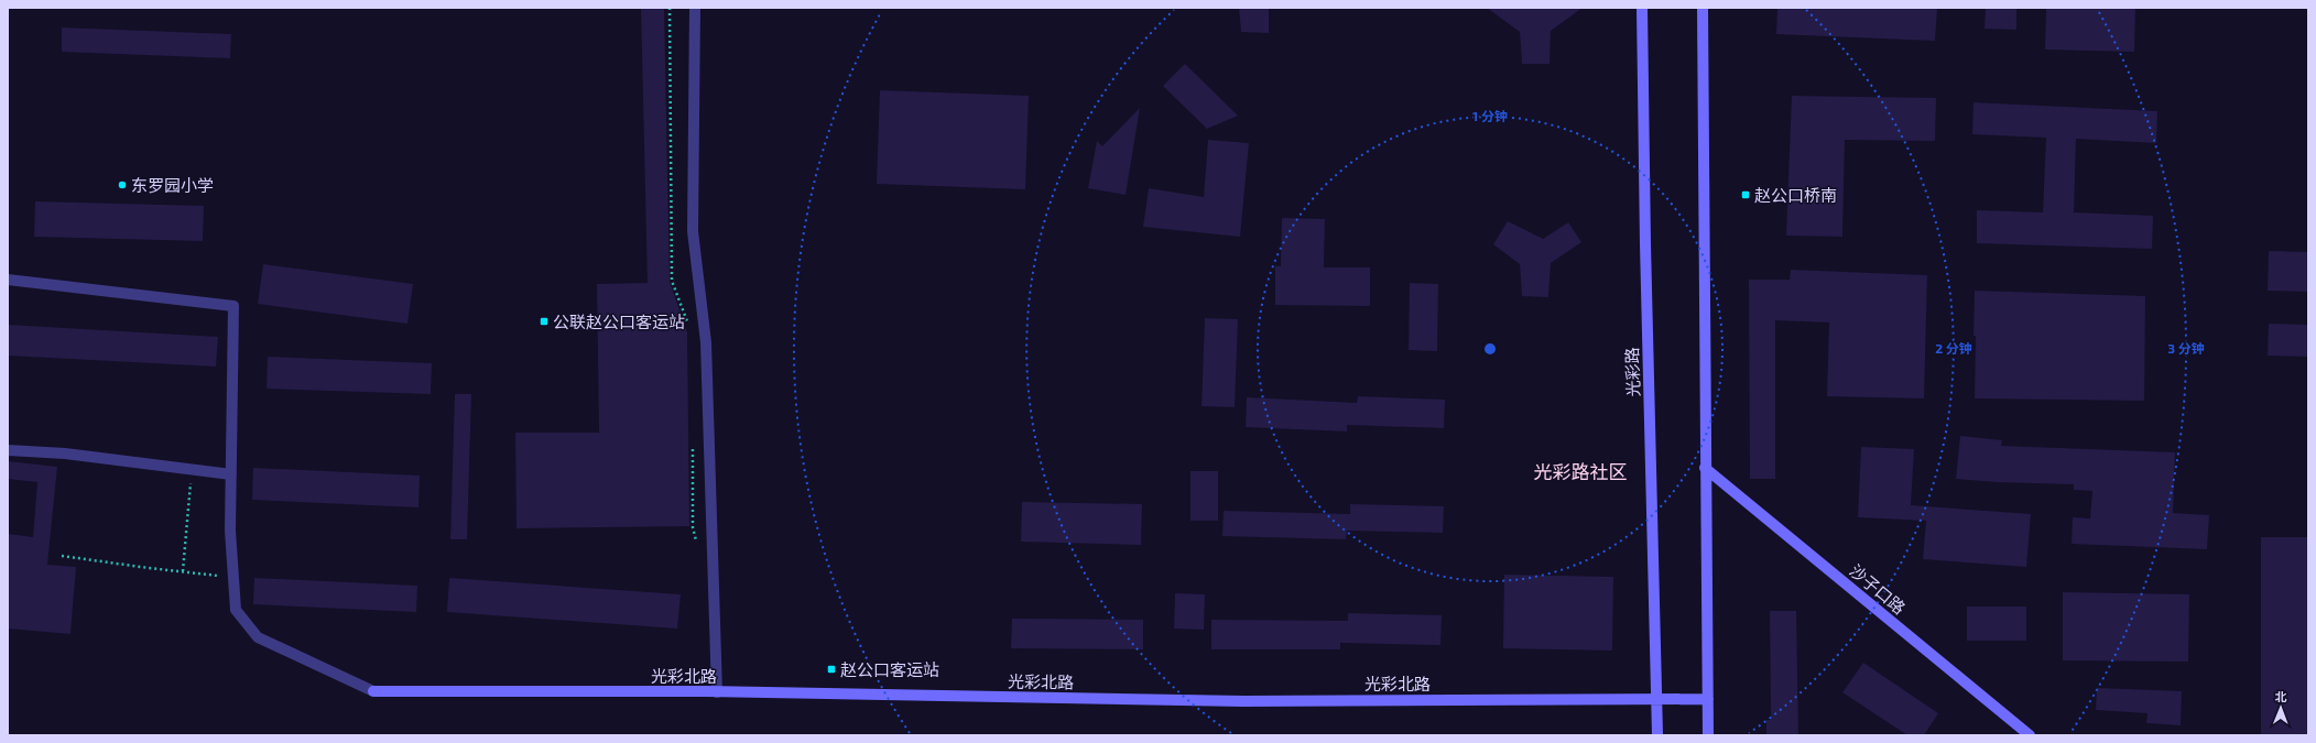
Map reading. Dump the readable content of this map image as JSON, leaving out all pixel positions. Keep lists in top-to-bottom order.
{
  "streets": {
    "street": ["光彩路", "沙子口路", "光彩北路"]
  },
  "crossings": [
    ["光彩路", "光彩北路"]
  ],
  "districts": ["光彩路社区"],
  "places": {
    "other": ["东罗园小学"],
    "transit": ["赵公口桥南", "公联赵公口客运站", "赵公口客运站"]
  },
  "north": "top",
  "rings": ["1 分钟", "2 分钟", "3 分钟"]
}
